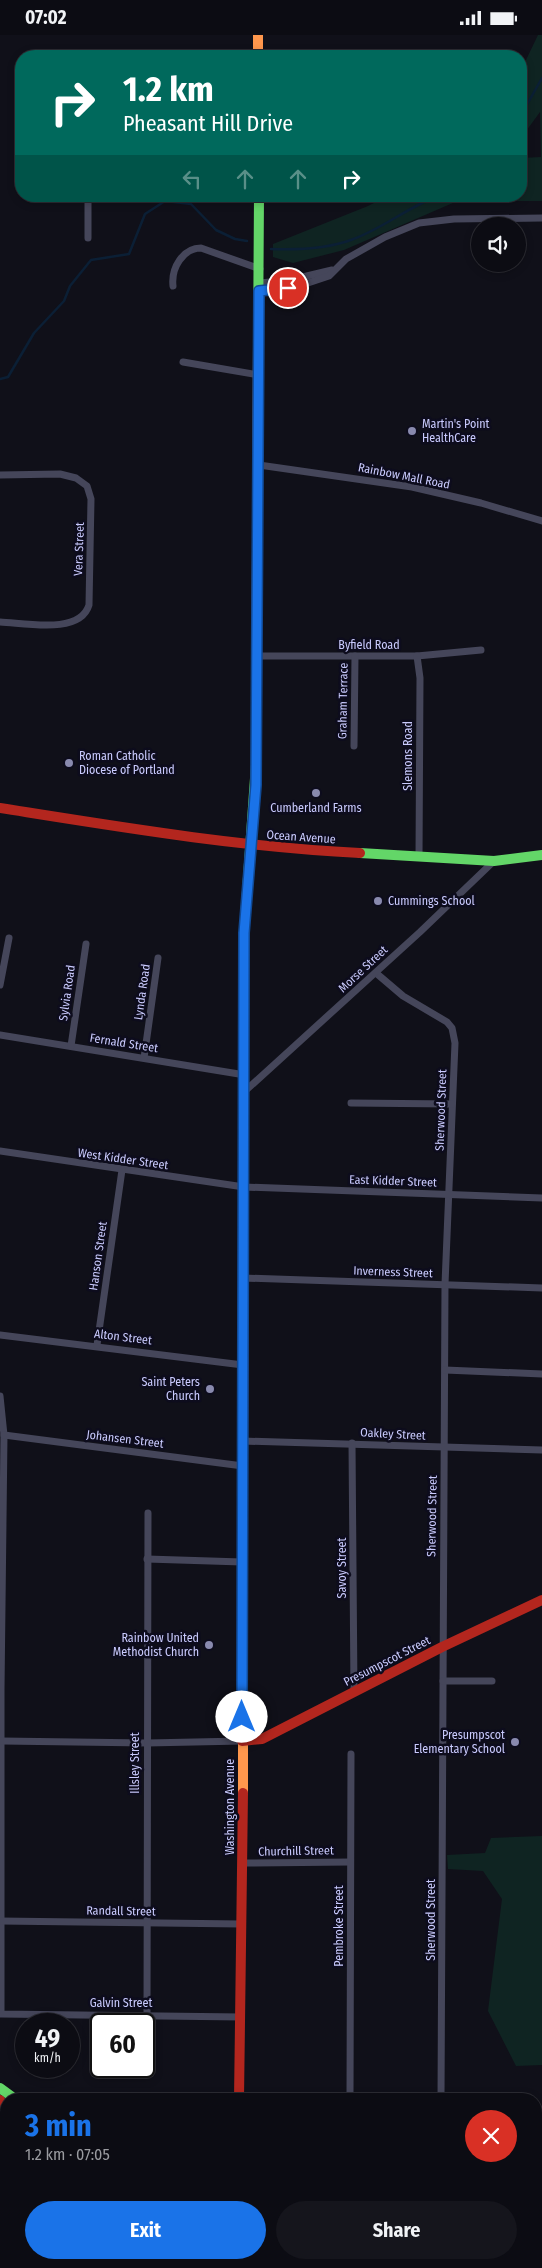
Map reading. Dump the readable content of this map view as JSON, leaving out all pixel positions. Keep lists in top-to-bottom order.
{
  "streets": {
    "main road": ["Ocean Avenue", "Presumpscot Street", "Washington Avenue"],
    "street": [
      "Rainbow Mall Road",
      "Vera Street",
      "Byfield Road",
      "Graham Terrace",
      "Slemons Road",
      "Morse Street",
      "Lynda Road",
      "Sylvia Road",
      "Fernald Street",
      "Sherwood Street",
      "West Kidder Street",
      "East Kidder Street",
      "Hanson Street",
      "Inverness Street",
      "Alton Street",
      "Oakley Street",
      "Johansen Street",
      "Savoy Street",
      "Illsley Street",
      "Churchill Street",
      "Randall Street",
      "Pembroke Street",
      "Galvin Street"
    ]
  },
  "crossings": [
    ["Rainbow Mall Road", "Washington Avenue"],
    ["Byfield Road", "Graham Terrace"],
    ["Byfield Road", "Slemons Road"],
    ["Byfield Road", "Washington Avenue"],
    ["Slemons Road", "Ocean Avenue"],
    ["Ocean Avenue", "Morse Street"],
    ["Ocean Avenue", "Washington Avenue"],
    ["Morse Street", "Sherwood Street"],
    ["Morse Street", "Washington Avenue"],
    ["Lynda Road", "Fernald Street"],
    ["Sylvia Road", "Fernald Street"],
    ["Fernald Street", "Washington Avenue"],
    ["Sherwood Street", "East Kidder Street"],
    ["Sherwood Street", "Inverness Street"],
    ["Sherwood Street", "Oakley Street"],
    ["Sherwood Street", "Presumpscot Street"],
    ["West Kidder Street", "East Kidder Street"],
    ["West Kidder Street", "Hanson Street"],
    ["West Kidder Street", "Washington Avenue"],
    ["East Kidder Street", "Washington Avenue"],
    ["Hanson Street", "Alton Street"],
    ["Inverness Street", "Washington Avenue"],
    ["Alton Street", "Washington Avenue"],
    ["Oakley Street", "Savoy Street"],
    ["Oakley Street", "Washington Avenue"],
    ["Johansen Street", "Washington Avenue"],
    ["Savoy Street", "Presumpscot Street"],
    ["Presumpscot Street", "Washington Avenue"],
    ["Illsley Street", "Randall Street"],
    ["Washington Avenue", "Churchill Street"],
    ["Washington Avenue", "Randall Street"],
    ["Washington Avenue", "Galvin Street"],
    ["Churchill Street", "Pembroke Street"],
    ["Randall Street", "Galvin Street"]
  ],
  "places": [
    "Martin's Point HealthCare",
    "Roman Catholic Diocese of Portland",
    "Cumberland Farms",
    "Cummings School",
    "Saint Peters Church",
    "Rainbow United Methodist Church",
    "Presumpscot Elementary School"
  ],
  "page": {
    "status": "07:02",
    "turn": ["1.2 km", "Pheasant Hill Drive"],
    "speed": "49 km/h",
    "limit": "60",
    "heading": ["3 min", "1.2 km · 07:05"],
    "buttons": ["Exit", "Share"]
  }
}
